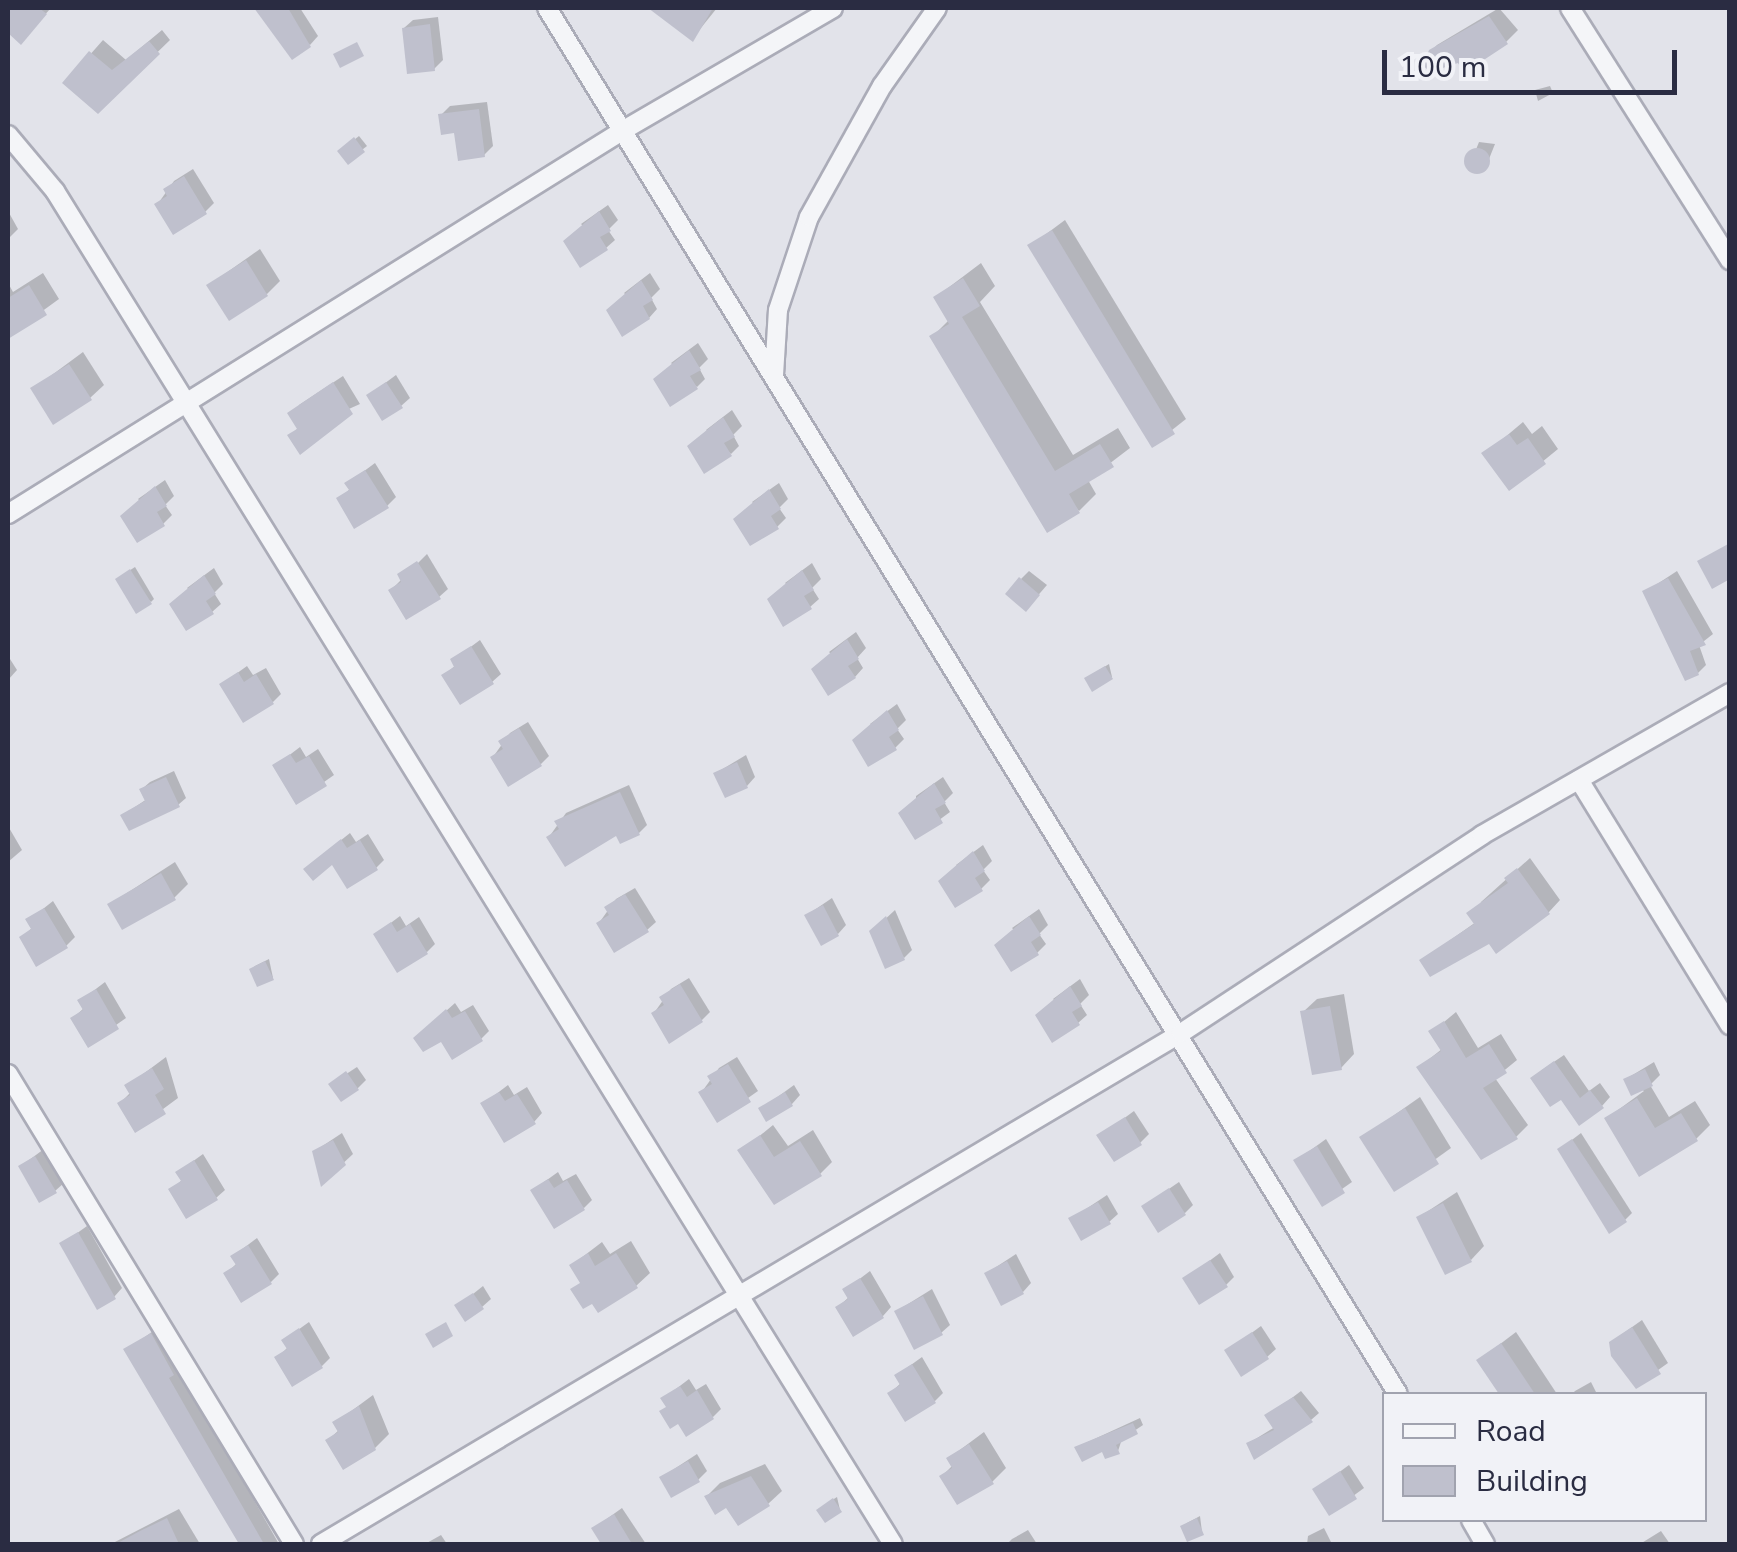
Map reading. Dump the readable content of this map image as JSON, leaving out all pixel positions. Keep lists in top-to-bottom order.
{
  "legend": ["Road", "Building"],
  "scale_bar": "100 m"
}
